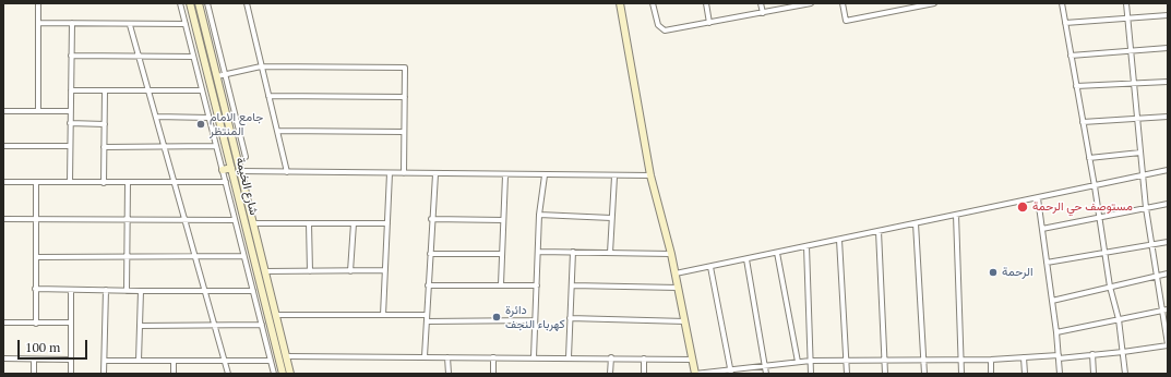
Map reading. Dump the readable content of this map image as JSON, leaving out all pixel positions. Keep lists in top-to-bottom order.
{
  "streets": {
    "street": ["شارع الخيمة"]
  },
  "places": [
    "جامع الامام المنتظر",
    "مستوصف حي الرحمة",
    "الرحمة",
    "دائرة كهرباء النجف"
  ],
  "scale_bar": "100 m"
}
